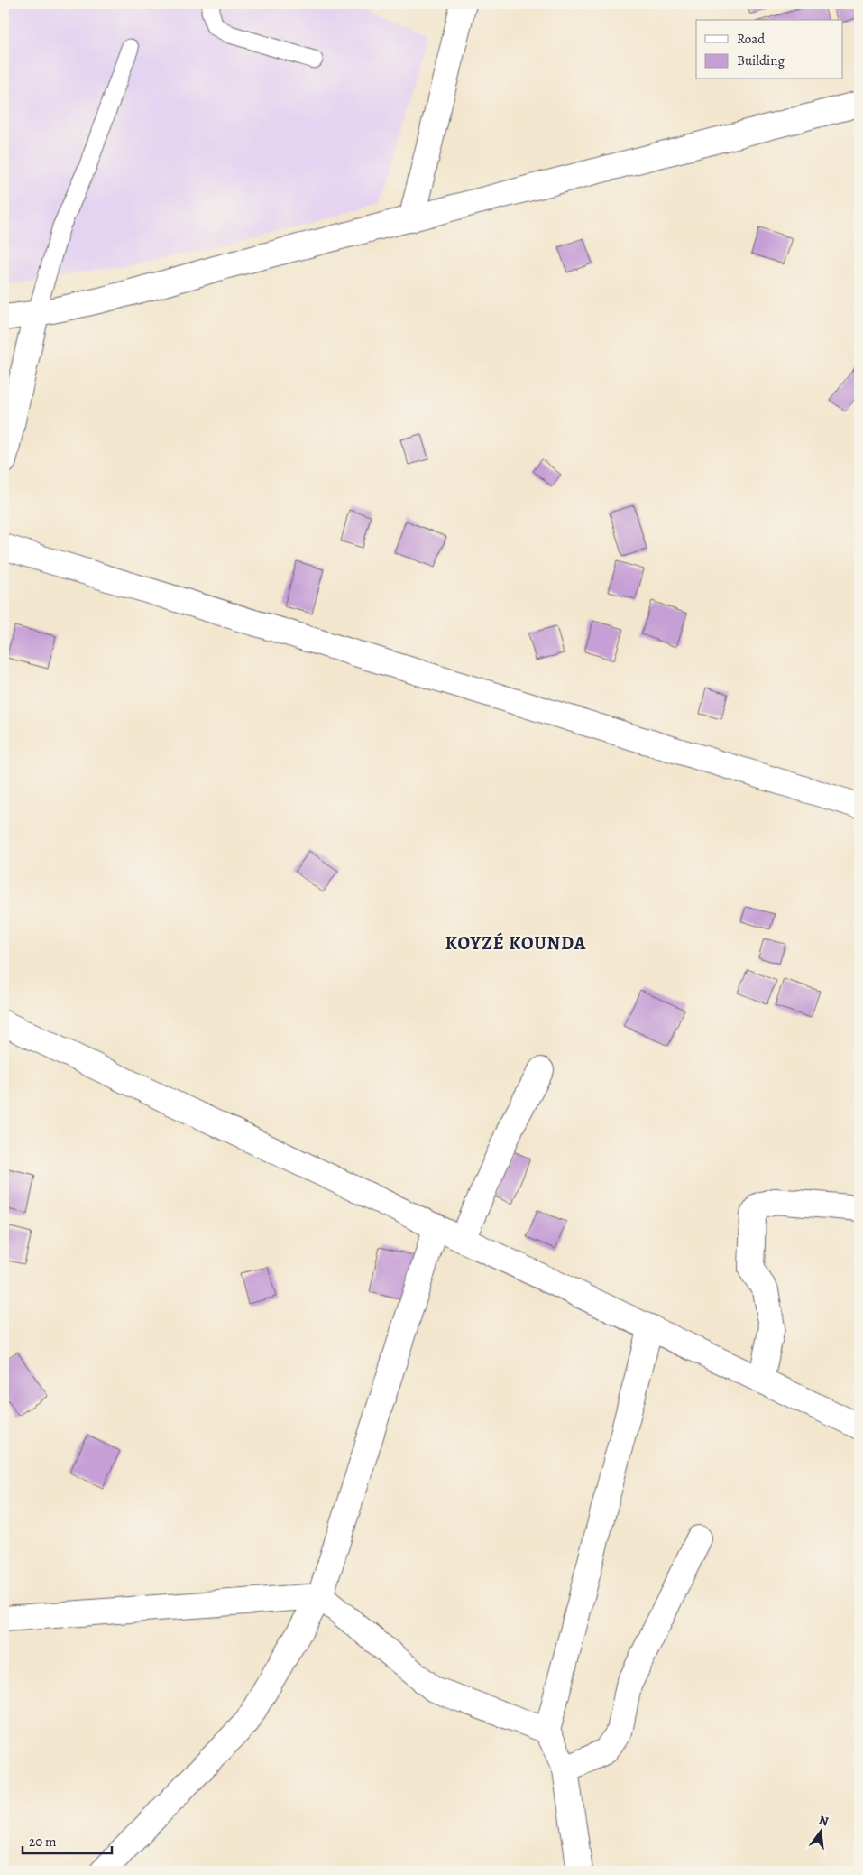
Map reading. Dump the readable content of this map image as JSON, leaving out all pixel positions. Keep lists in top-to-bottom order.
{
  "districts": ["KOYZÉ KOUNDA"],
  "legend": ["Road", "Building"],
  "scale_bar": "20 m",
  "north": "top"
}
